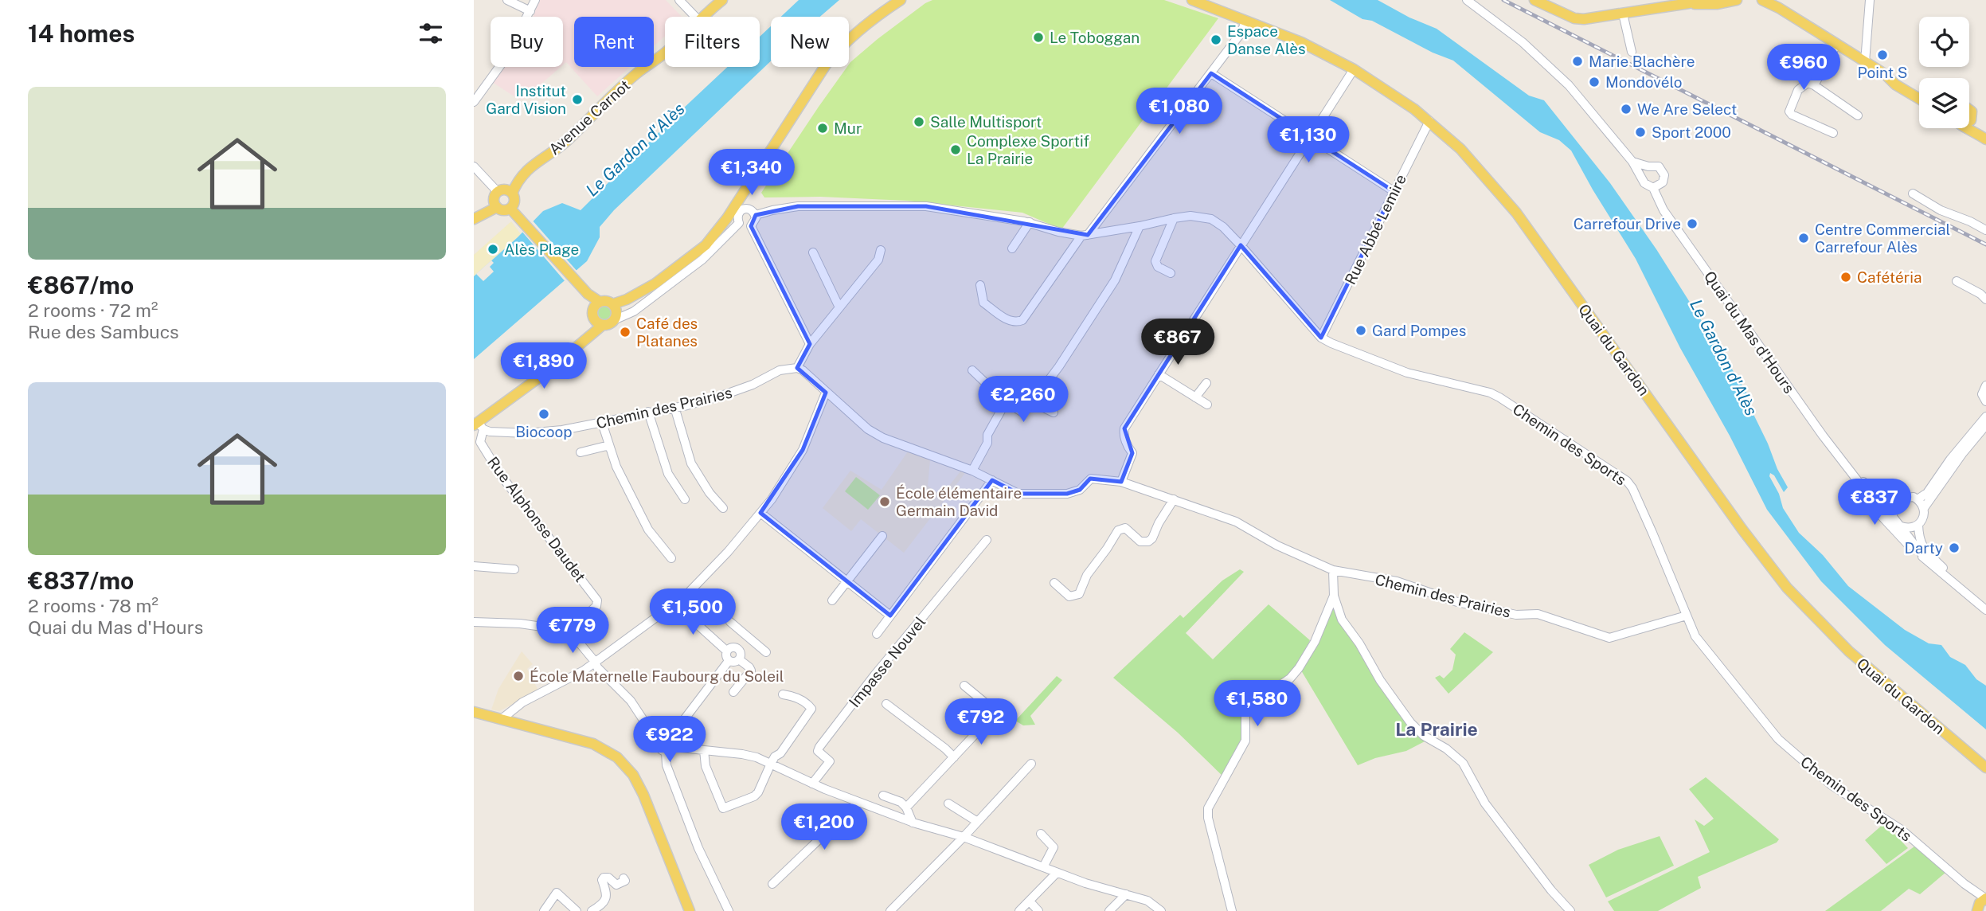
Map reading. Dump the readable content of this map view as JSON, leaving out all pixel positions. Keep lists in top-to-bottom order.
{
  "streets": {
    "main road": ["Avenue Carnot", "Quai du Gardon"],
    "street": [
      "Rue Abbé Lemire",
      "Quai du Mas d'Hours",
      "Chemin des Prairies",
      "Chemin des Sports",
      "Rue Alphonse Daudet",
      "Impasse Nouvel"
    ]
  },
  "crossings": [
    ["Rue Abbé Lemire", "Quai du Gardon"],
    ["Rue Abbé Lemire", "Chemin des Sports"],
    ["Chemin des Prairies", "Chemin des Sports"],
    ["Chemin des Prairies", "Rue Alphonse Daudet"]
  ],
  "districts": ["La Prairie"],
  "water": ["Le Gardon d'Alès"],
  "places": [
    "Le Toboggan",
    "Espace Danse Alès",
    "Point S",
    "Marie Blachère",
    "Mondovélo",
    "Institut Gard Vision",
    "We Are Select",
    "Salle Multisport",
    "Mur",
    "Sport 2000",
    "Complexe Sportif La Prairie",
    "Carrefour Drive",
    "Centre Commercial Carrefour Alès",
    "Alès Plage",
    "Cafétéria",
    "Gard Pompes",
    "Café des Platanes",
    "Biocoop",
    "École élémentaire Germain David",
    "Darty",
    "École Maternelle Faubourg du Soleil"
  ],
  "page": {
    "heading": "14 homes",
    "chip": [
      "Buy",
      "Rent",
      "Filters",
      "New"
    ],
    "price": [
      "€960",
      "€1,080",
      "€1,130",
      "€1,340",
      "€867",
      "€1,890",
      "€2,260",
      "€837",
      "€1,500",
      "€779",
      "€1,580",
      "€792",
      "€922",
      "€1,200"
    ],
    "list": [
      {
        "name": "€867/mo",
        "note": "2 rooms · 72 m² · Rue des Sambucs"
      },
      {
        "name": "€837/mo",
        "note": "2 rooms · 78 m² · Quai du Mas d'Hours"
      }
    ]
  }
}
